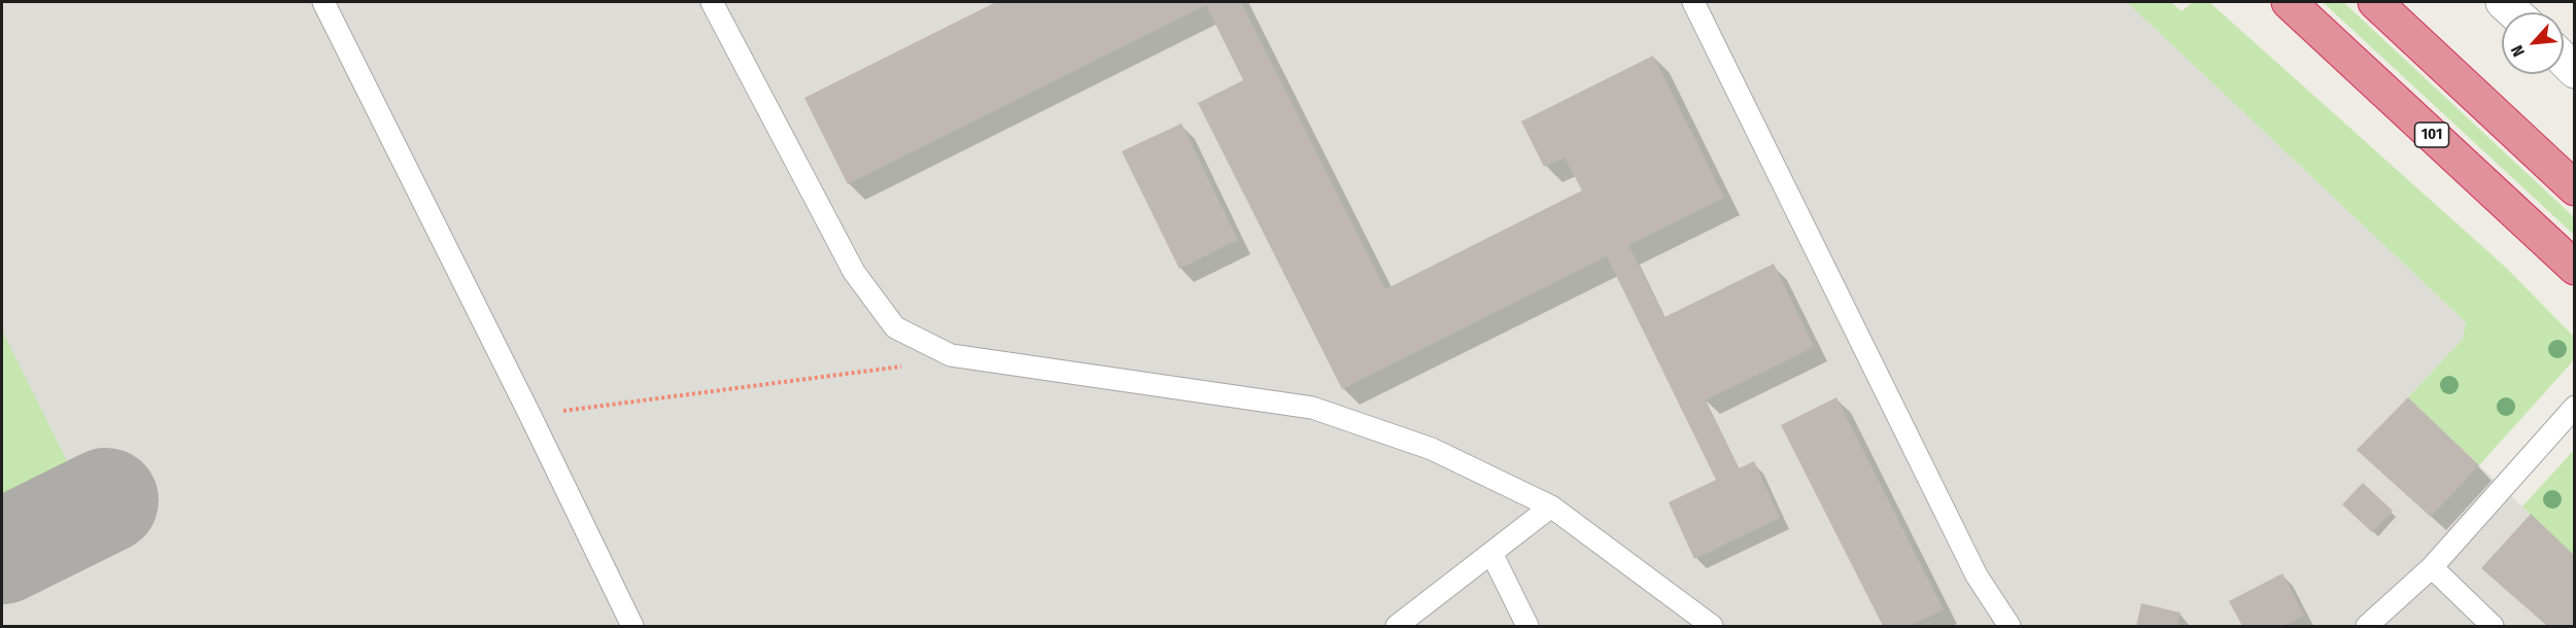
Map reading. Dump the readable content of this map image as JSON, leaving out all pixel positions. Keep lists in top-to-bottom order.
{
  "streets": {
    "highway": ["101"]
  },
  "north": "bottom left"
}
